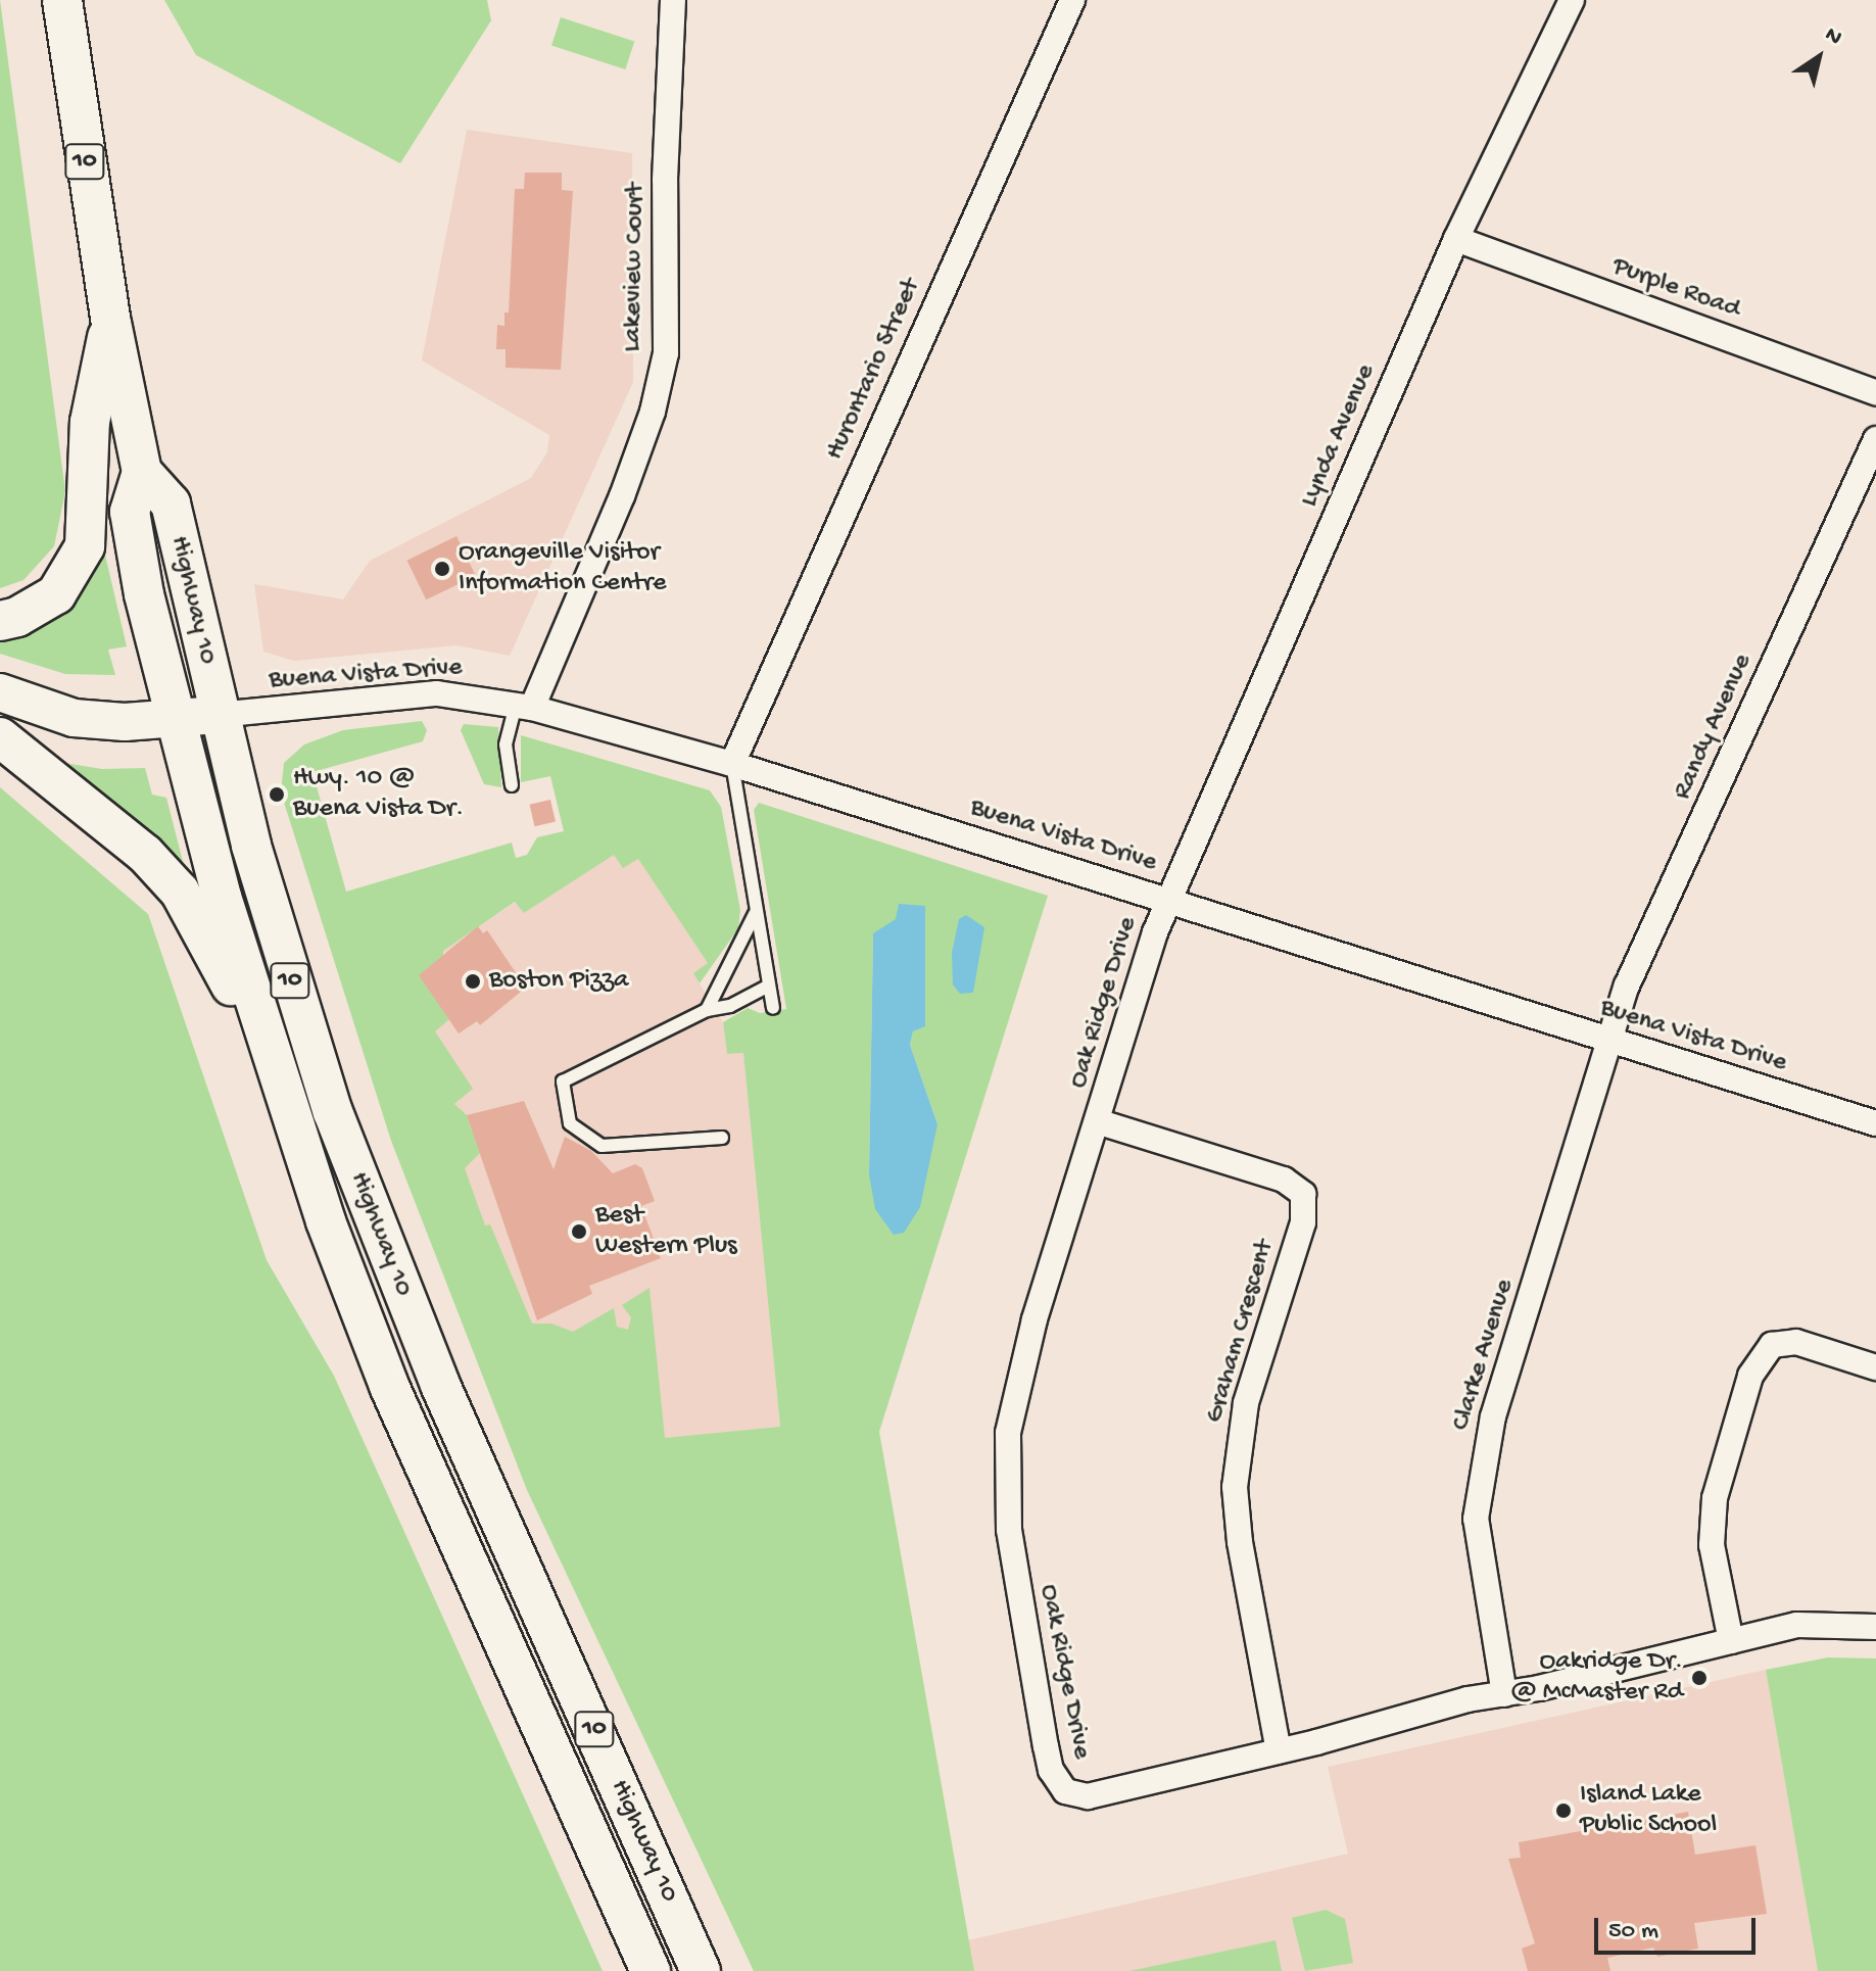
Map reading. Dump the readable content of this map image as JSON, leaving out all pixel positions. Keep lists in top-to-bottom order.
{
  "streets": {
    "highway": ["10", "Highway 10"],
    "street": [
      "Lakeview Court",
      "Purple Road",
      "Hurontario Street",
      "Lynda Avenue",
      "Buena Vista Drive",
      "Randy Avenue",
      "Oak Ridge Drive",
      "Graham Crescent",
      "Clarke Avenue"
    ]
  },
  "crossings": [
    ["Lakeview Court", "Buena Vista Drive"],
    ["Purple Road", "Lynda Avenue"],
    ["Hurontario Street", "Buena Vista Drive"],
    ["Lynda Avenue", "Buena Vista Drive"],
    ["Lynda Avenue", "Oak Ridge Drive"],
    ["Highway 10", "Buena Vista Drive"],
    ["Buena Vista Drive", "Randy Avenue"],
    ["Buena Vista Drive", "Oak Ridge Drive"],
    ["Buena Vista Drive", "Clarke Avenue"],
    ["Randy Avenue", "Clarke Avenue"],
    ["Oak Ridge Drive", "Graham Crescent"],
    ["Oak Ridge Drive", "Clarke Avenue"]
  ],
  "places": [
    "Orangeville Visitor Information Centre",
    "Hwy. 10 @ Buena Vista Dr.",
    "Boston Pizza",
    "Best Western Plus",
    "Oakridge Dr. @ McMaster Rd",
    "Island Lake Public School"
  ],
  "scale_bar": "50 m",
  "north": "top right"
}
